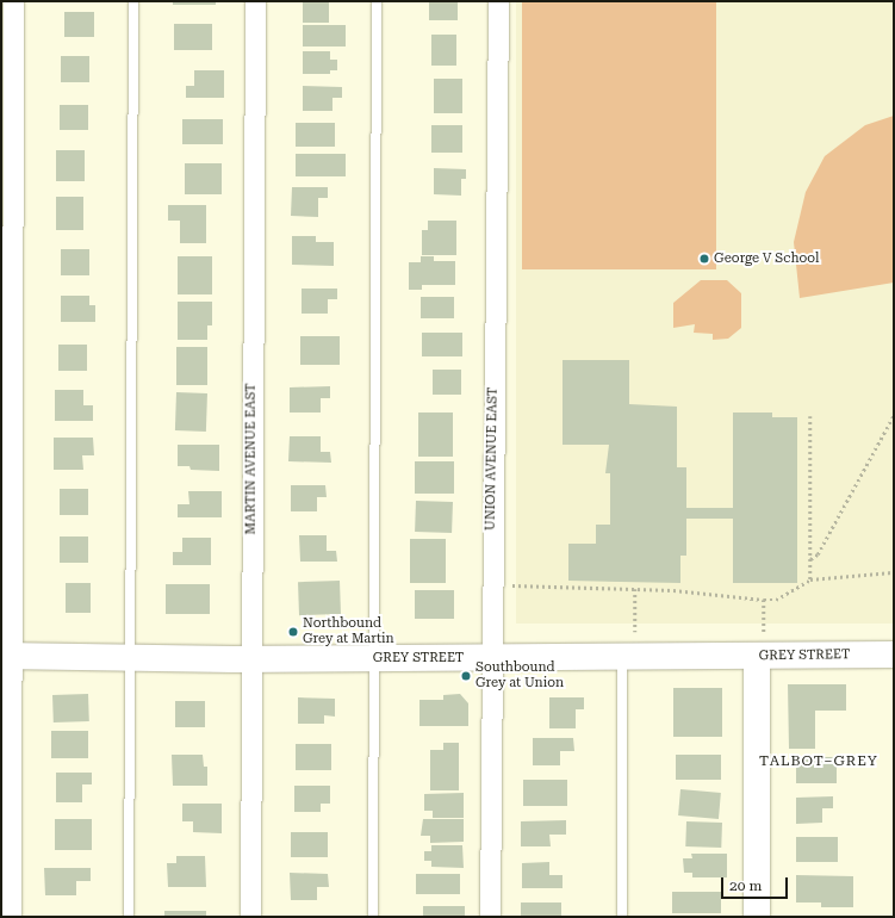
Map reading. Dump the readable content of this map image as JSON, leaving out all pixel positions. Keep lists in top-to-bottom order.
{
  "streets": {
    "street": ["MARTIN AVENUE EAST", "UNION AVENUE EAST", "GREY STREET"]
  },
  "crossings": [
    ["MARTIN AVENUE EAST", "GREY STREET"],
    ["UNION AVENUE EAST", "GREY STREET"]
  ],
  "districts": ["TALBOT–GREY"],
  "places": ["George V School", "Northbound Grey at Martin", "Southbound Grey at Union"],
  "scale_bar": "20 m"
}
